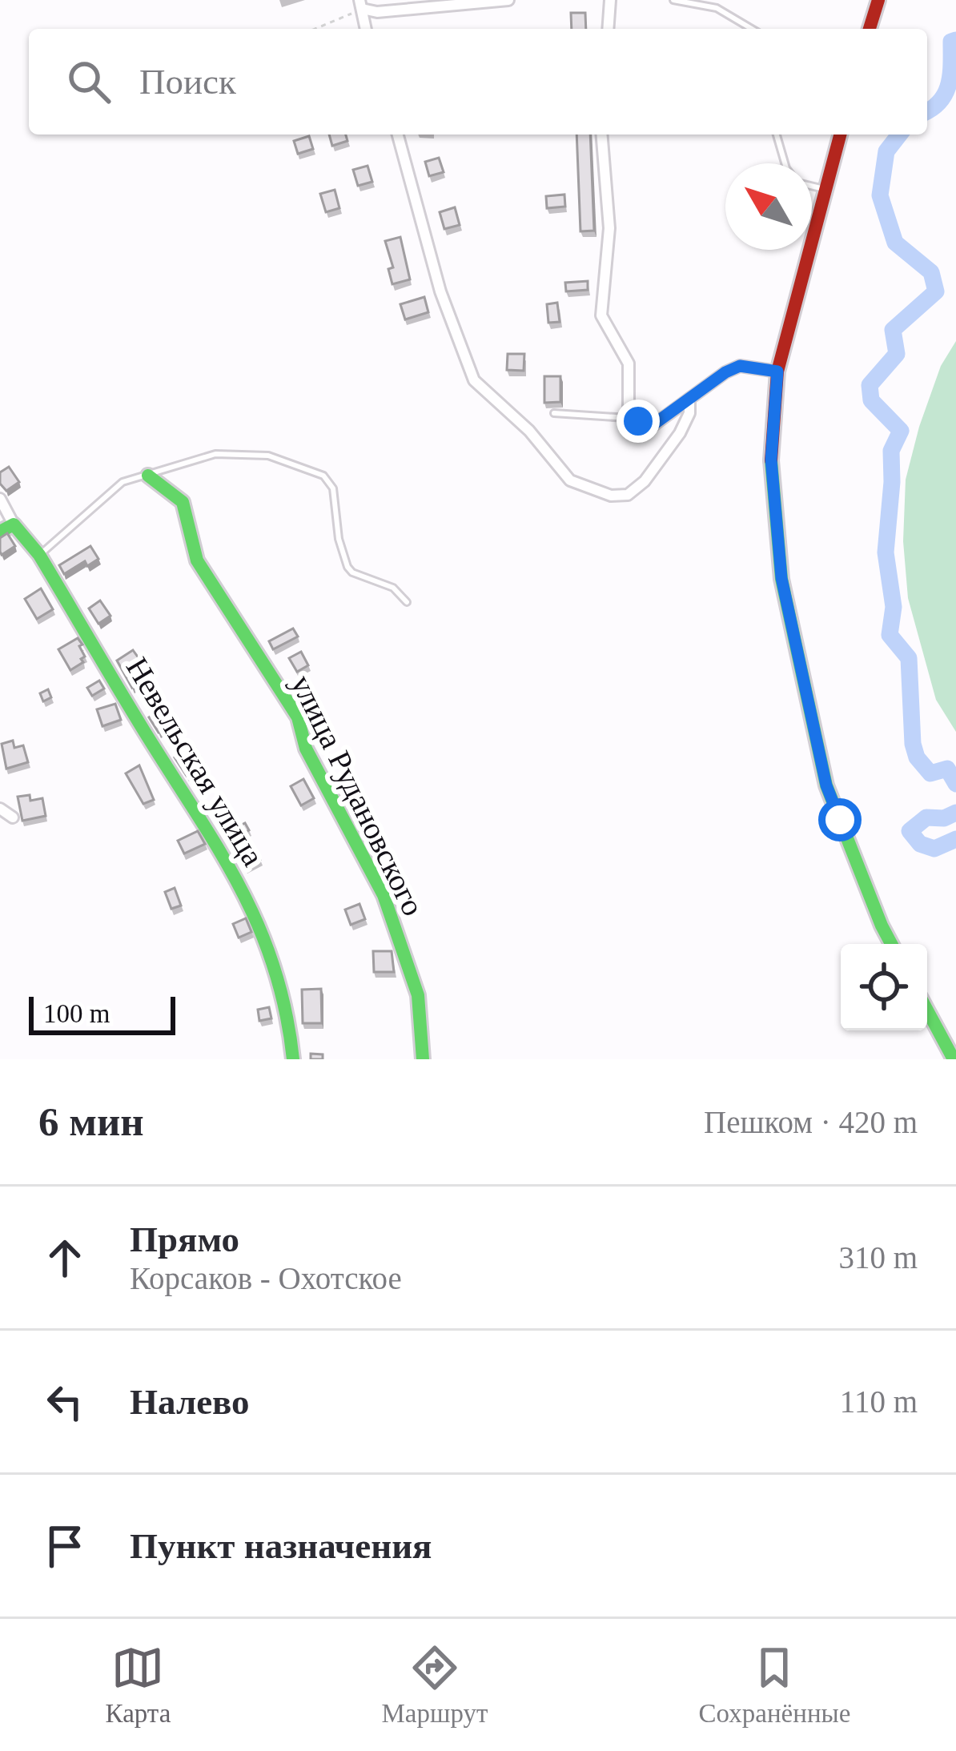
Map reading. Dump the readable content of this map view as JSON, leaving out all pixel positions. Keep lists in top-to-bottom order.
{
  "streets": {
    "street": ["Невельская улица", "улица Рудановского"]
  },
  "scale_bar": "100 m",
  "north": "top left",
  "page": {
    "search": "Поиск",
    "scale": "100 m",
    "heading": ["6 мин", "Пешком · 420 m"],
    "list": [
      ["Прямо", "Корсаков - Охотское", "310 m"],
      ["Налево", "110 m"],
      "Пункт назначения"
    ],
    "nav": ["Карта", "Маршрут", "Сохранённые"]
  }
}
